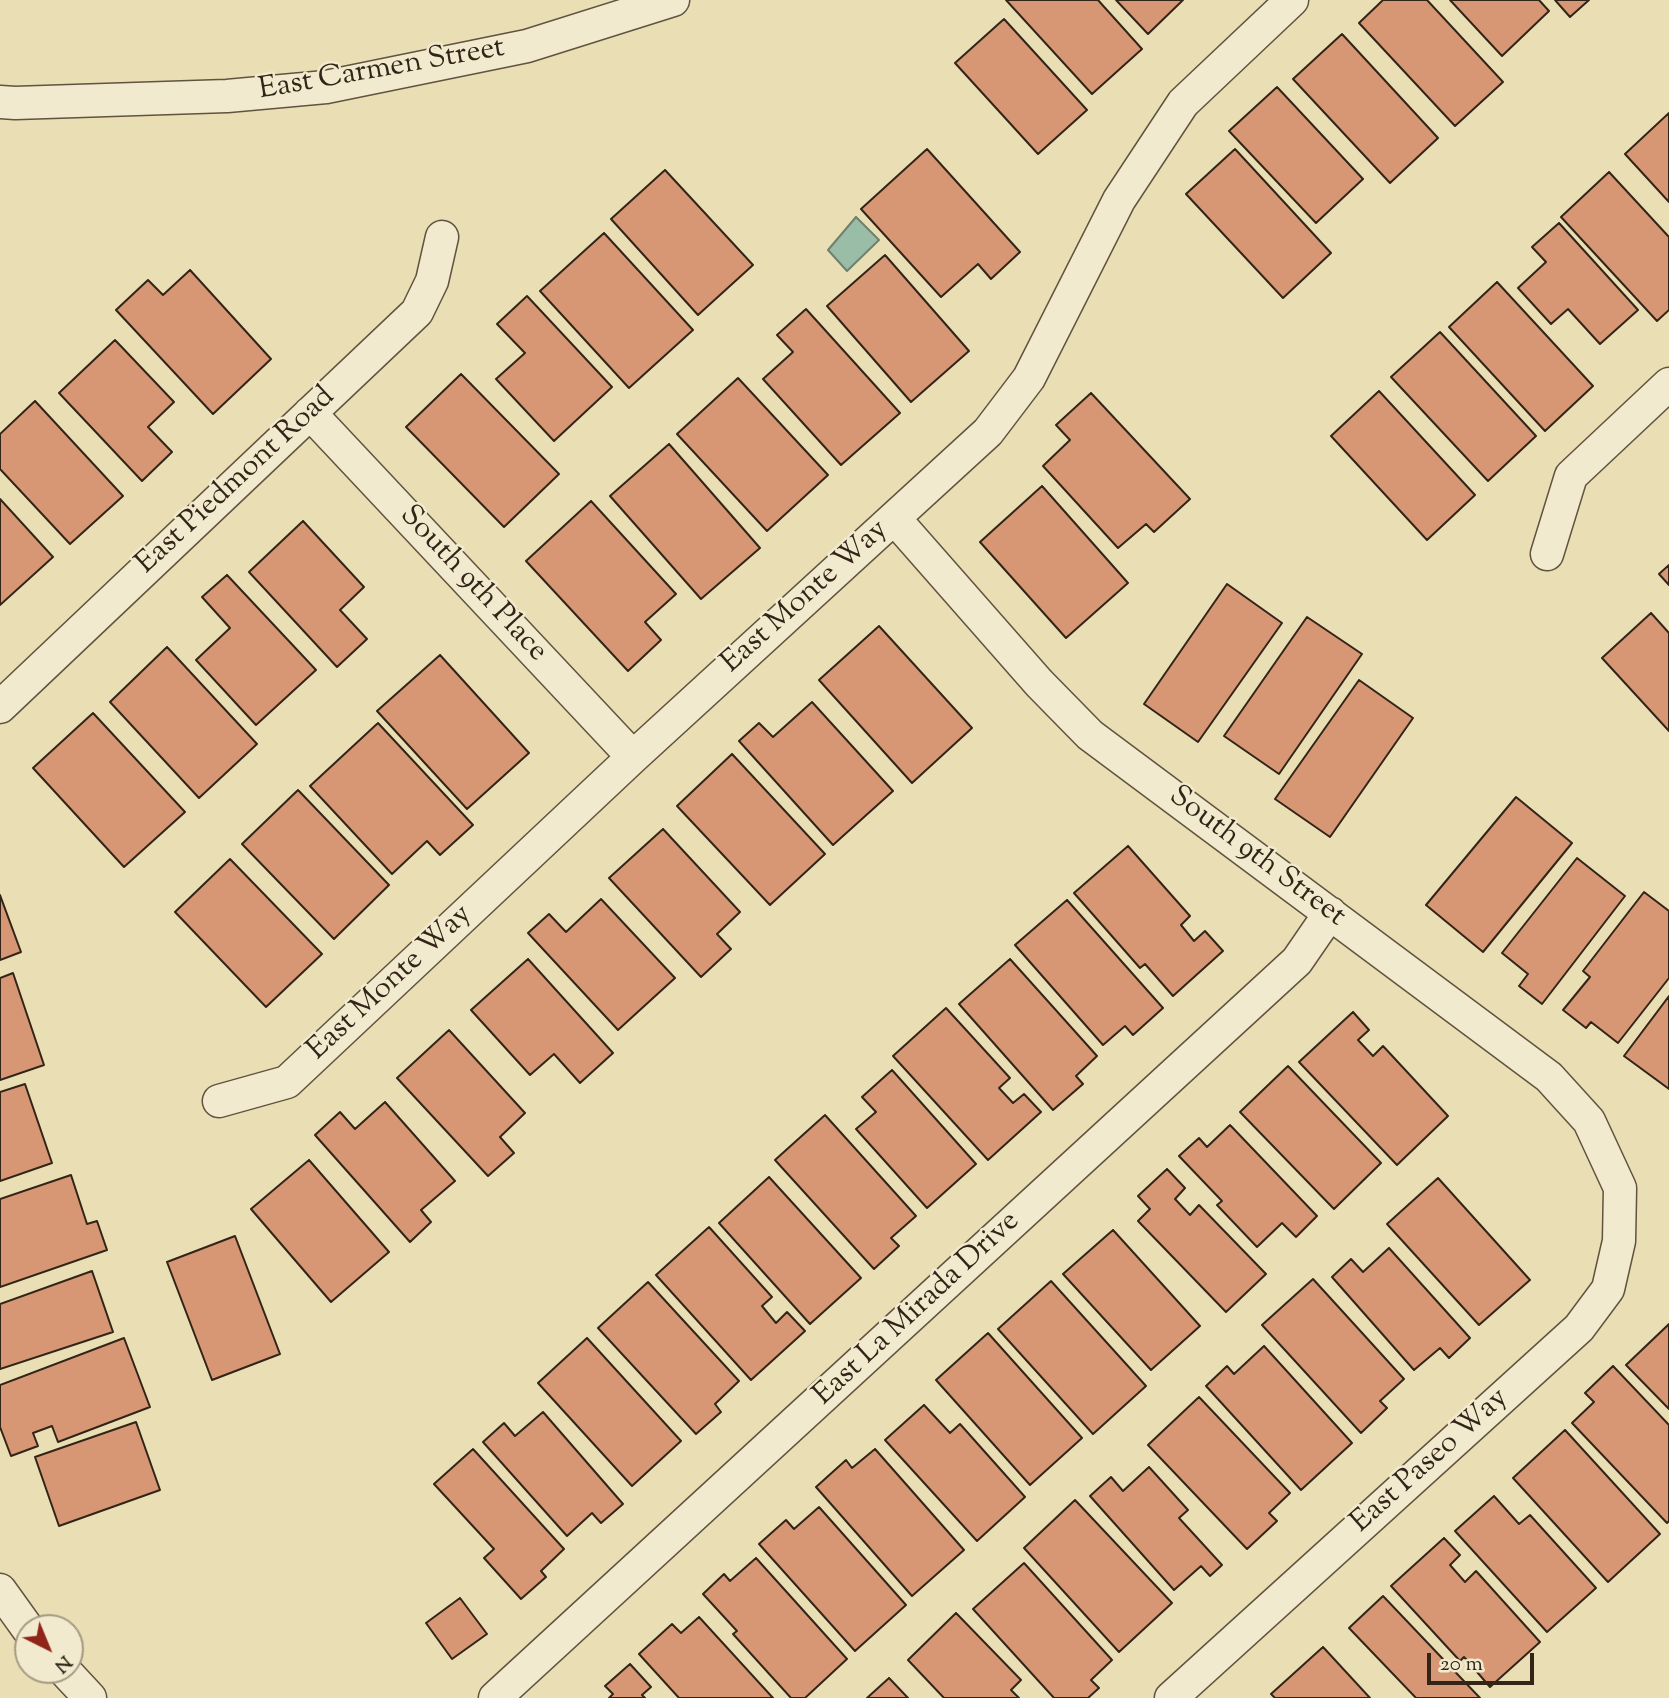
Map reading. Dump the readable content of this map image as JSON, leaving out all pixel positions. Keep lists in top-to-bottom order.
{
  "streets": {
    "street": [
      "East Carmen Street",
      "East Piedmont Road",
      "South 9th Place",
      "East Monte Way",
      "South 9th Street",
      "East La Mirada Drive",
      "East Paseo Way"
    ]
  },
  "crossings": [
    ["East Piedmont Road", "South 9th Place"],
    ["South 9th Place", "East Monte Way"],
    ["East Monte Way", "South 9th Street"],
    ["South 9th Street", "East La Mirada Drive"],
    ["South 9th Street", "East Paseo Way"]
  ],
  "scale_bar": "20 m",
  "north": "bottom right"
}
